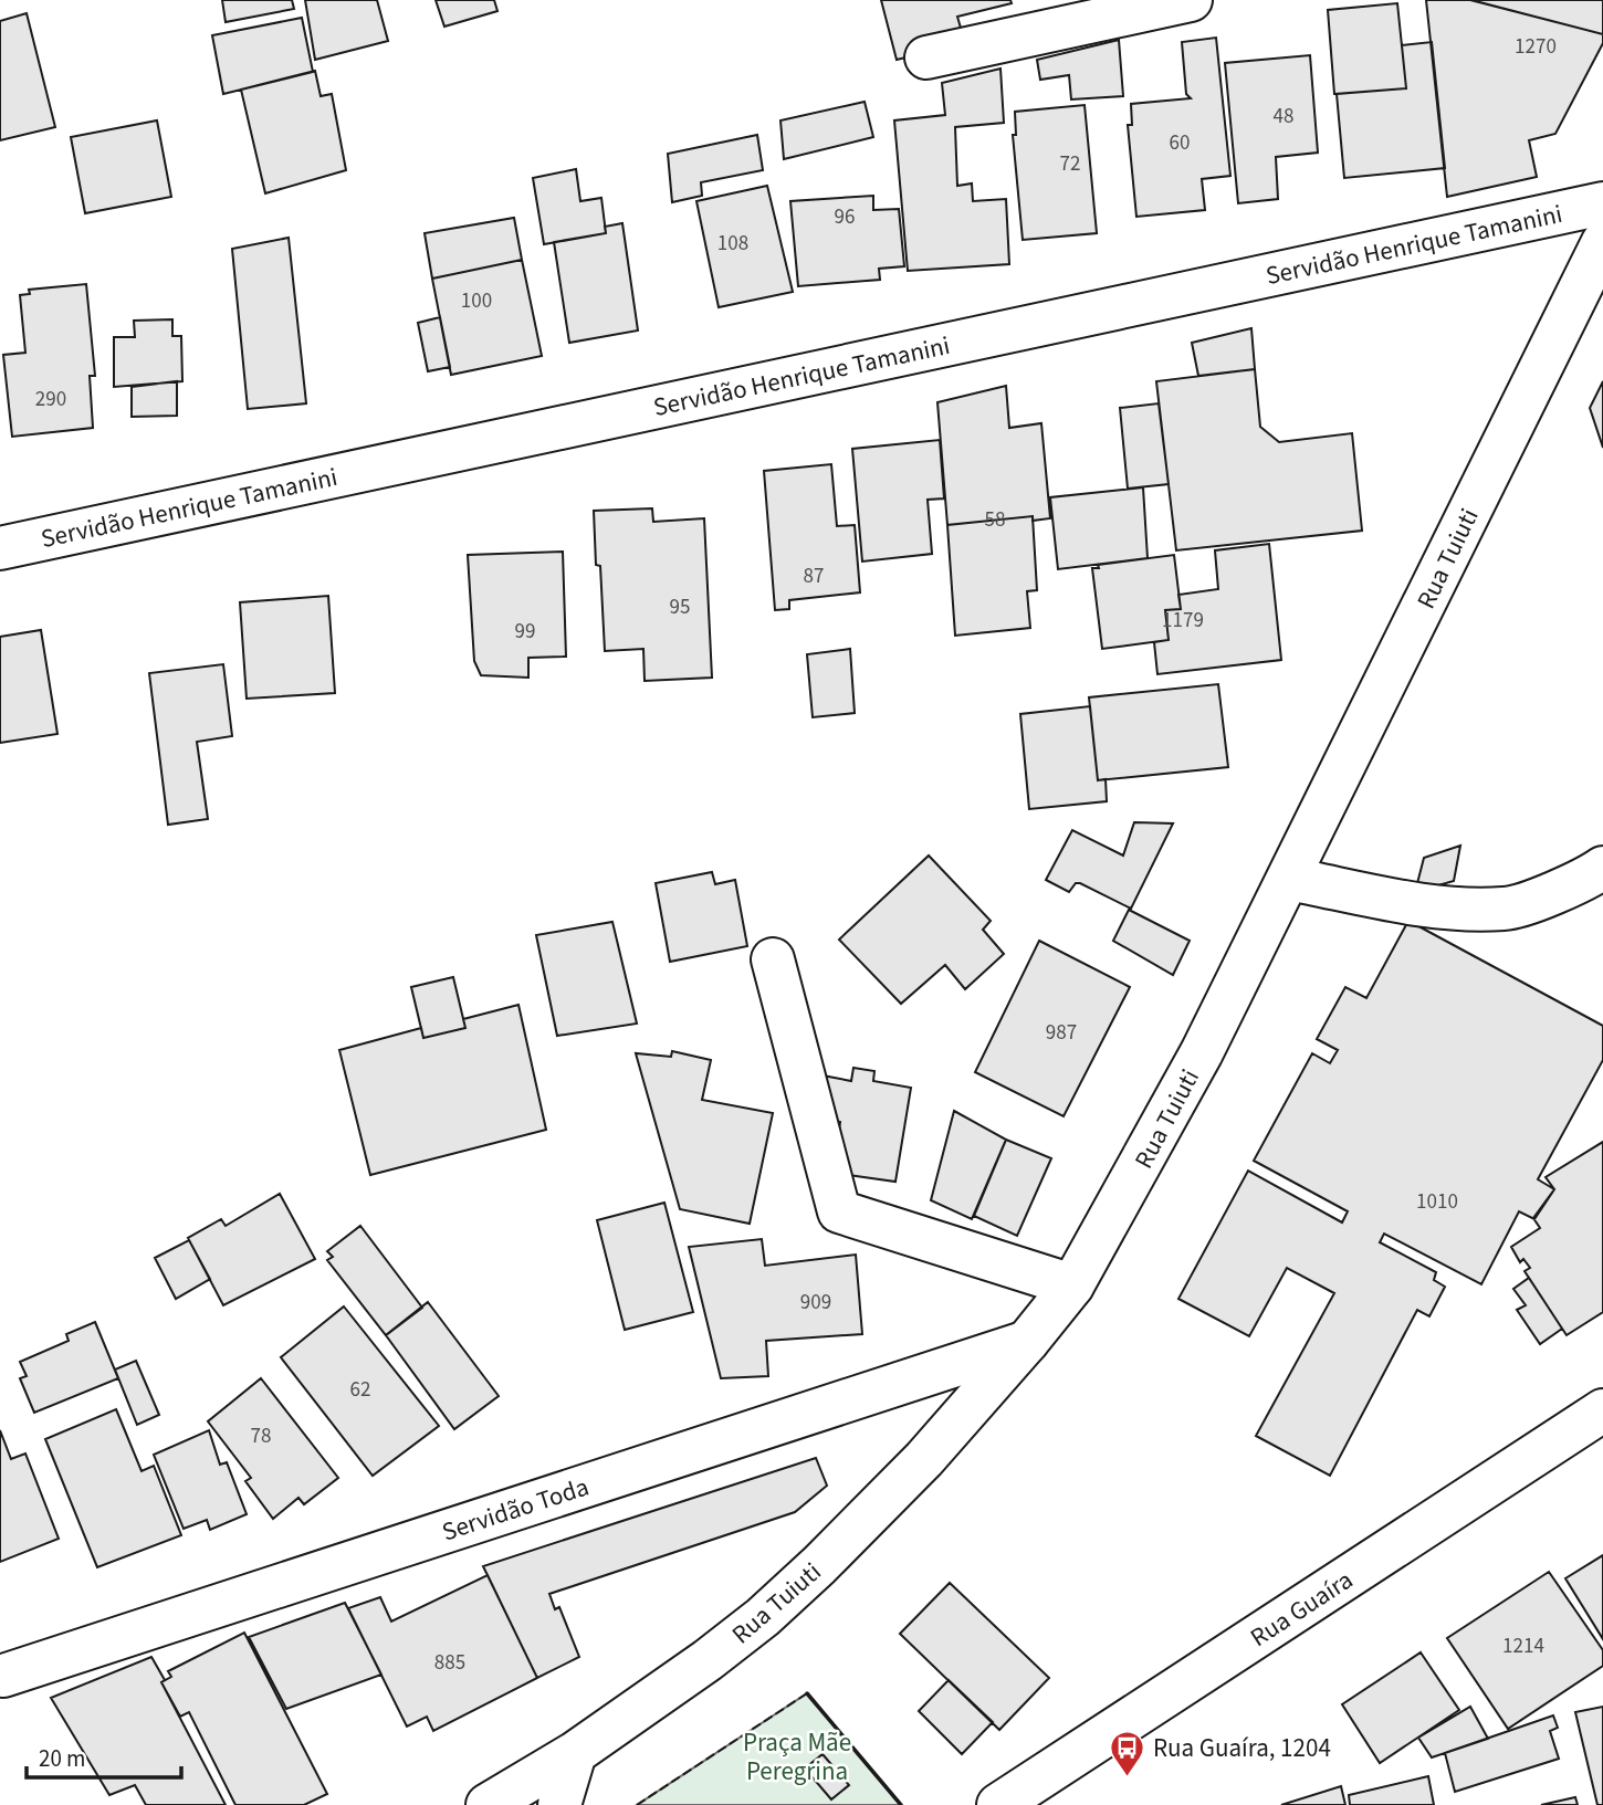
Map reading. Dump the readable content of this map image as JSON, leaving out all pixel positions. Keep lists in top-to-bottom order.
{
  "streets": {
    "street": [
      "Servidão Henrique Tamanini",
      "Rua Tuiuti",
      "Servidão Toda",
      "Rua Guaíra"
    ]
  },
  "crossings": [
    ["Rua Tuiuti", "Servidão Toda"]
  ],
  "parks": ["Praça Mãe Peregrina"],
  "places": {
    "bus stop": ["Rua Guaíra, 1204"]
  },
  "house_numbers": [
    "1270",
    "48",
    "60",
    "72",
    "96",
    "108",
    "100",
    "290",
    "58",
    "87",
    "95",
    "1179",
    "99",
    "987",
    "1010",
    "909",
    "62",
    "78",
    "1214",
    "885"
  ],
  "scale_bar": "20 m"
}
